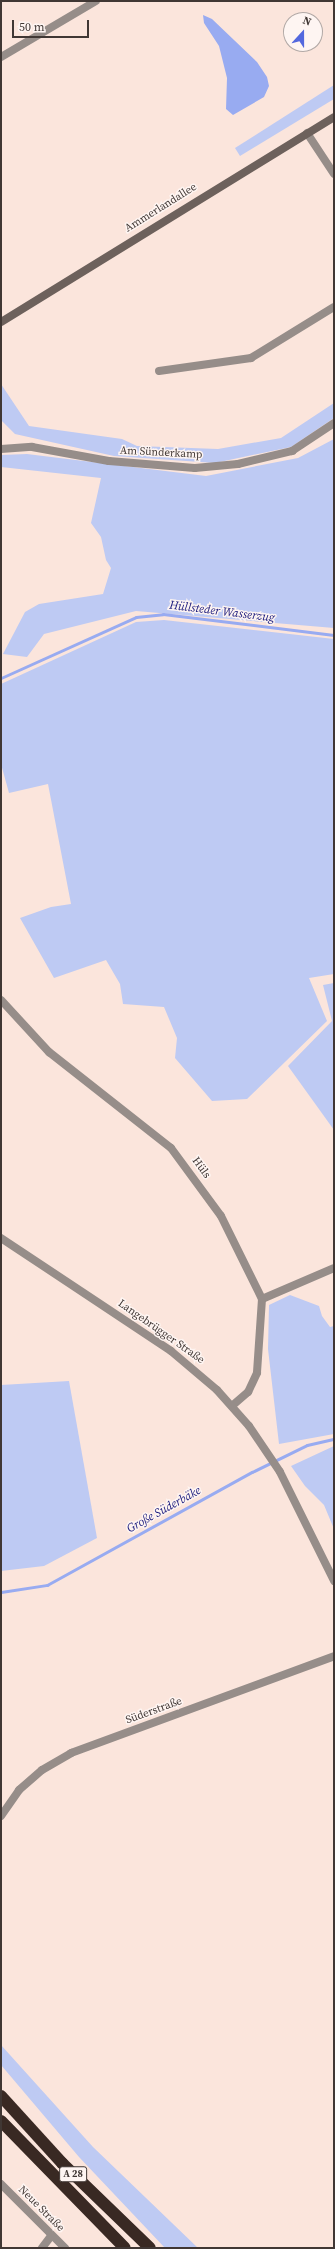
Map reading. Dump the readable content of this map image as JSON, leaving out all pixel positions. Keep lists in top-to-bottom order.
{
  "streets": {
    "highway": ["A 28"],
    "main road": ["Ammerlandallee"],
    "street": [
      "Am Sünderkamp",
      "Hüls",
      "Langebrügger Straße",
      "Süderstraße",
      "Neue Straße"
    ]
  },
  "water": ["Hüllsteder Wasserzug", "Große Süderbäke"],
  "scale_bar": "50 m",
  "north": "top"
}
